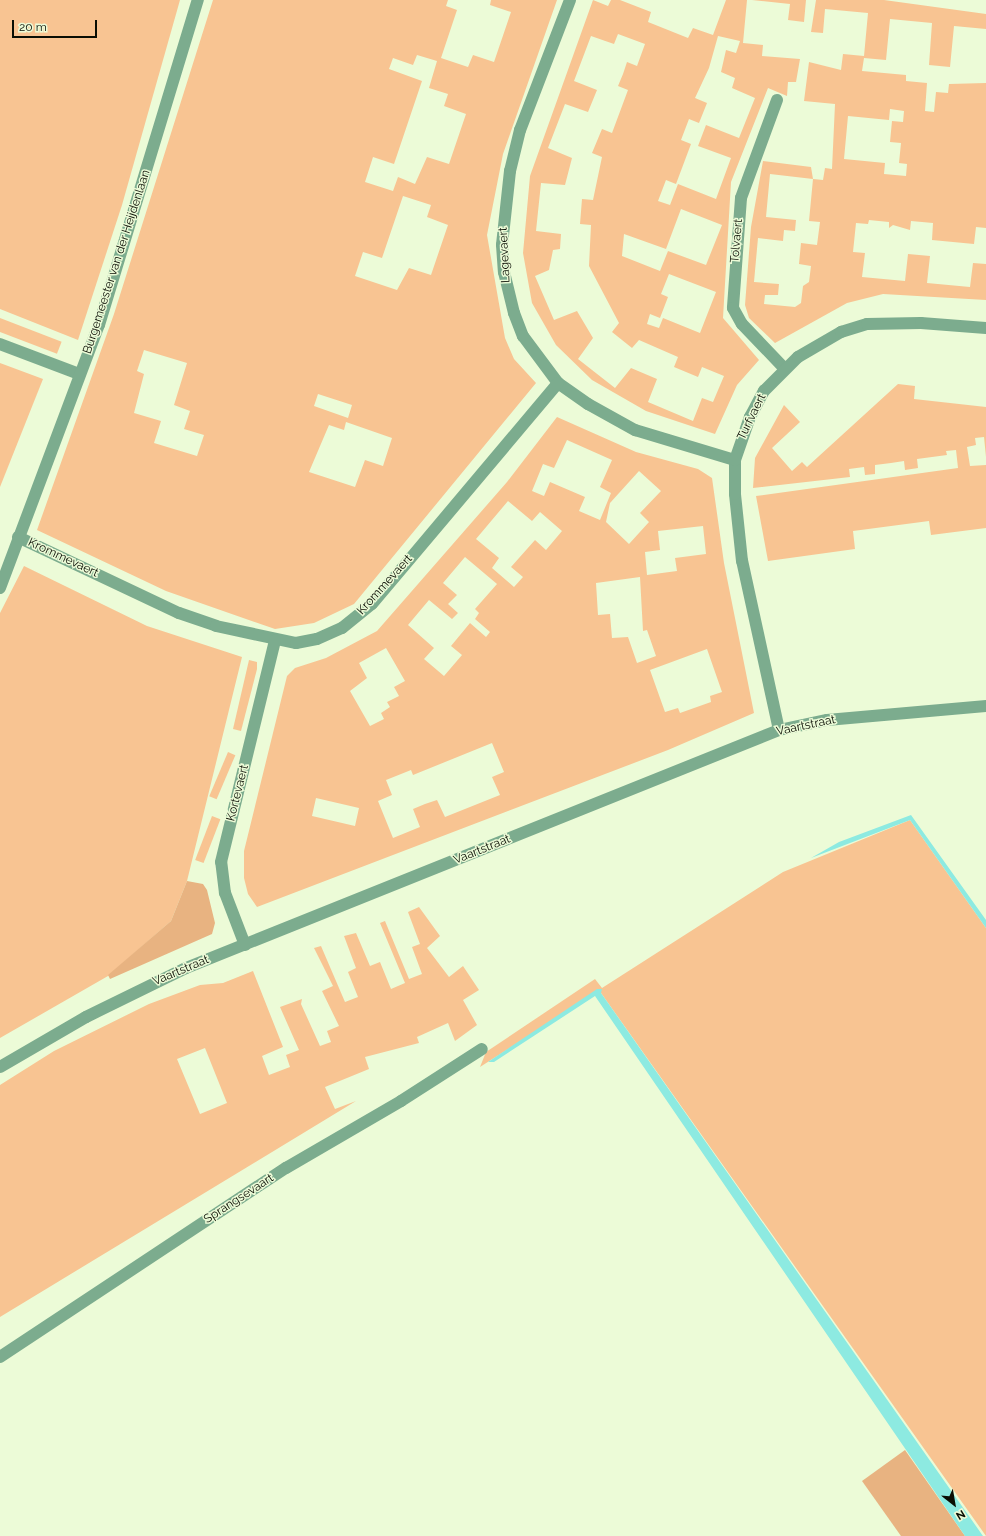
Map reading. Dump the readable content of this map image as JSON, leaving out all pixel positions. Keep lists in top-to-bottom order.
{
  "streets": {
    "street": [
      "Tolvaert",
      "Lagevaert",
      "Burgemeester van der Heijdenlaan",
      "Turfvaert",
      "Krommevaert",
      "Vaartstraat",
      "Kortevaert",
      "Sprangsevaart"
    ]
  },
  "crossings": [
    ["Tolvaert", "Turfvaert"],
    ["Lagevaert", "Turfvaert"],
    ["Lagevaert", "Krommevaert"],
    ["Burgemeester van der Heijdenlaan", "Krommevaert"],
    ["Turfvaert", "Vaartstraat"],
    ["Krommevaert", "Kortevaert"],
    ["Vaartstraat", "Kortevaert"]
  ],
  "scale_bar": "20 m",
  "north": "bottom right"
}
